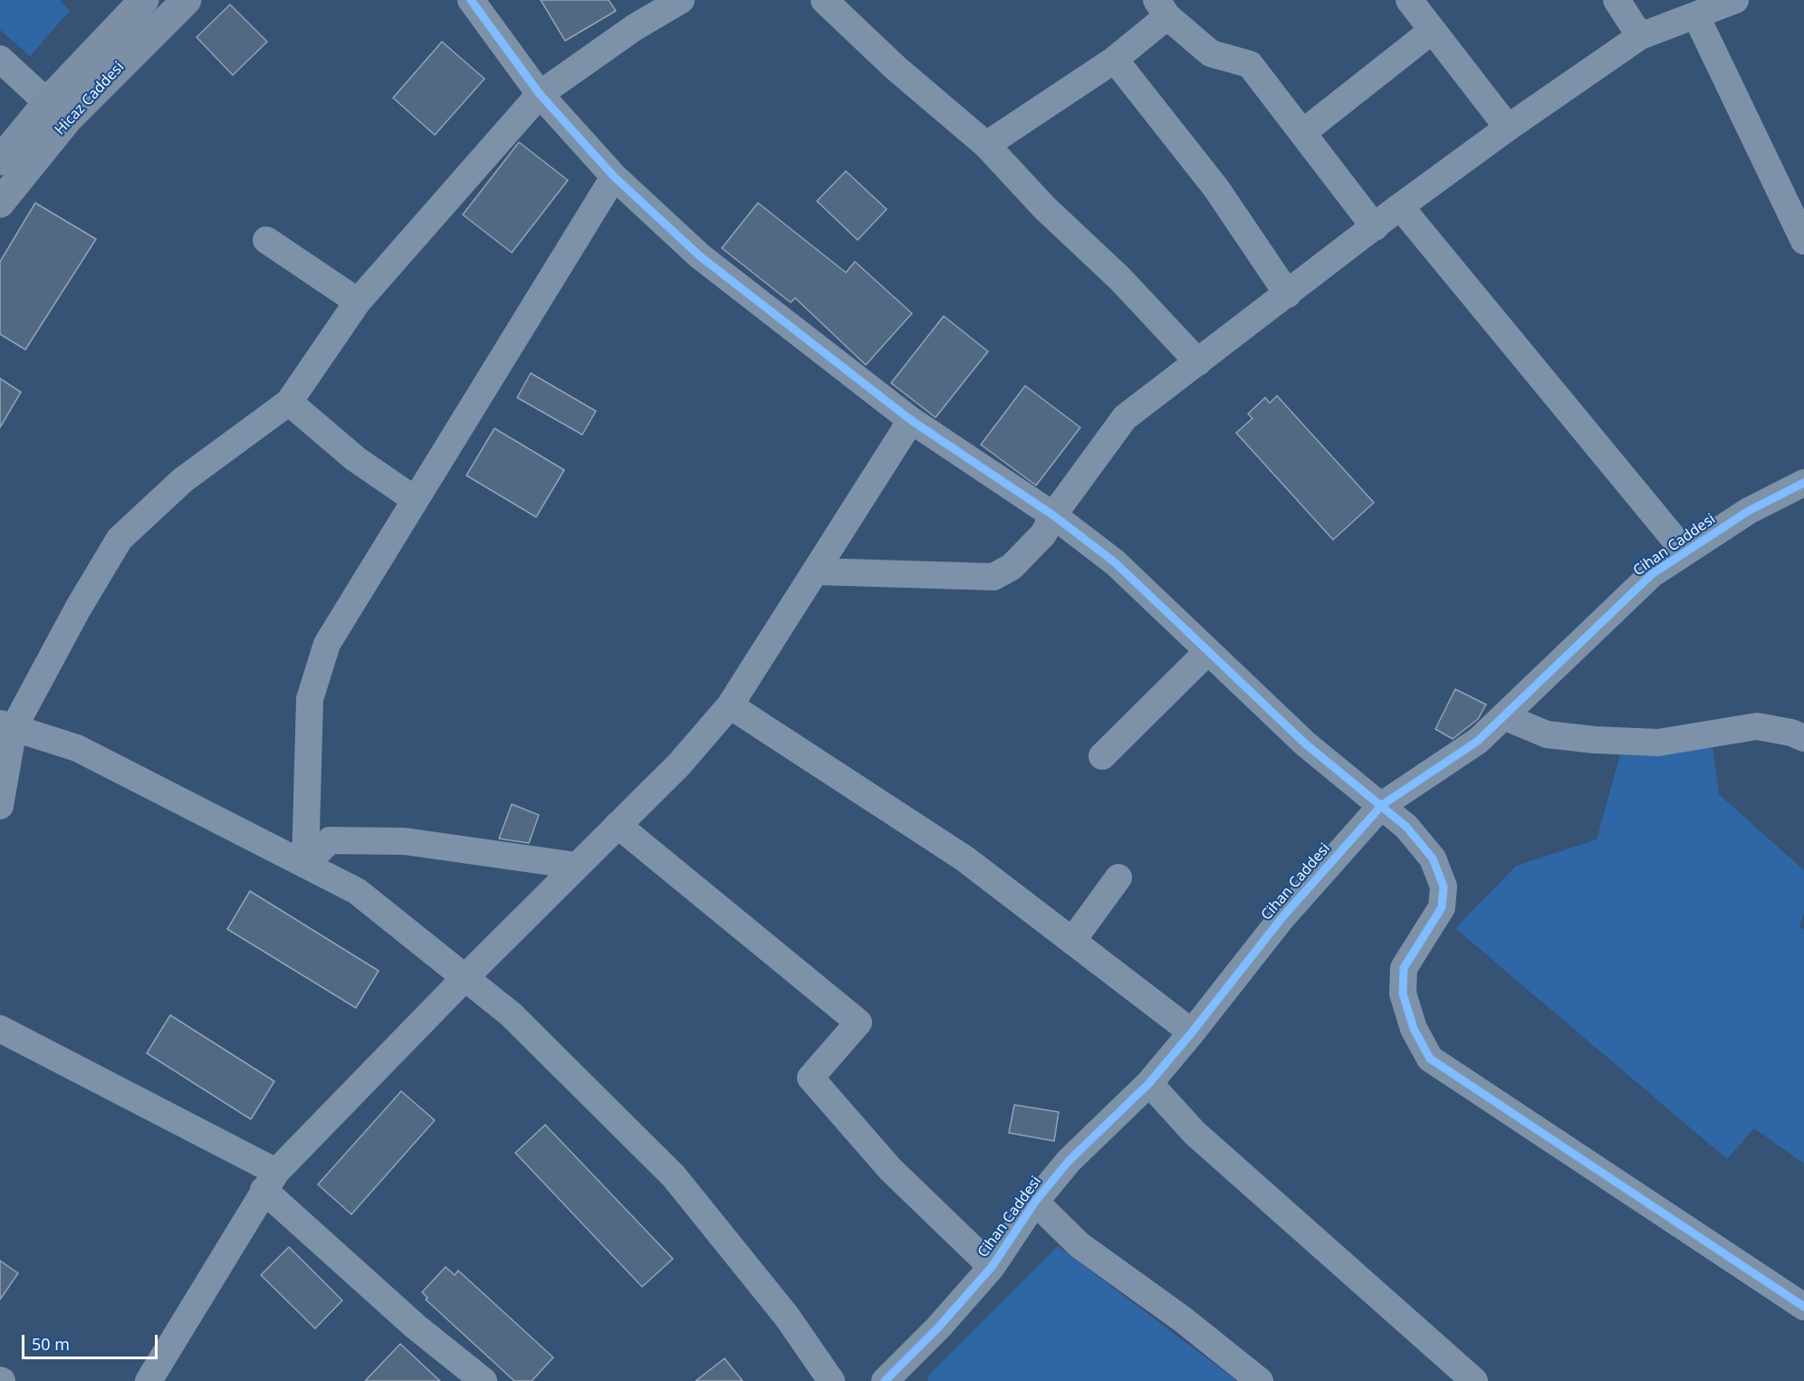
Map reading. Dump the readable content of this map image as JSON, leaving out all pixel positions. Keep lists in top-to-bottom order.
{
  "streets": {
    "main road": ["Hicaz Caddesi"],
    "street": ["Cihan Caddesi"]
  },
  "scale_bar": "50 m"
}
